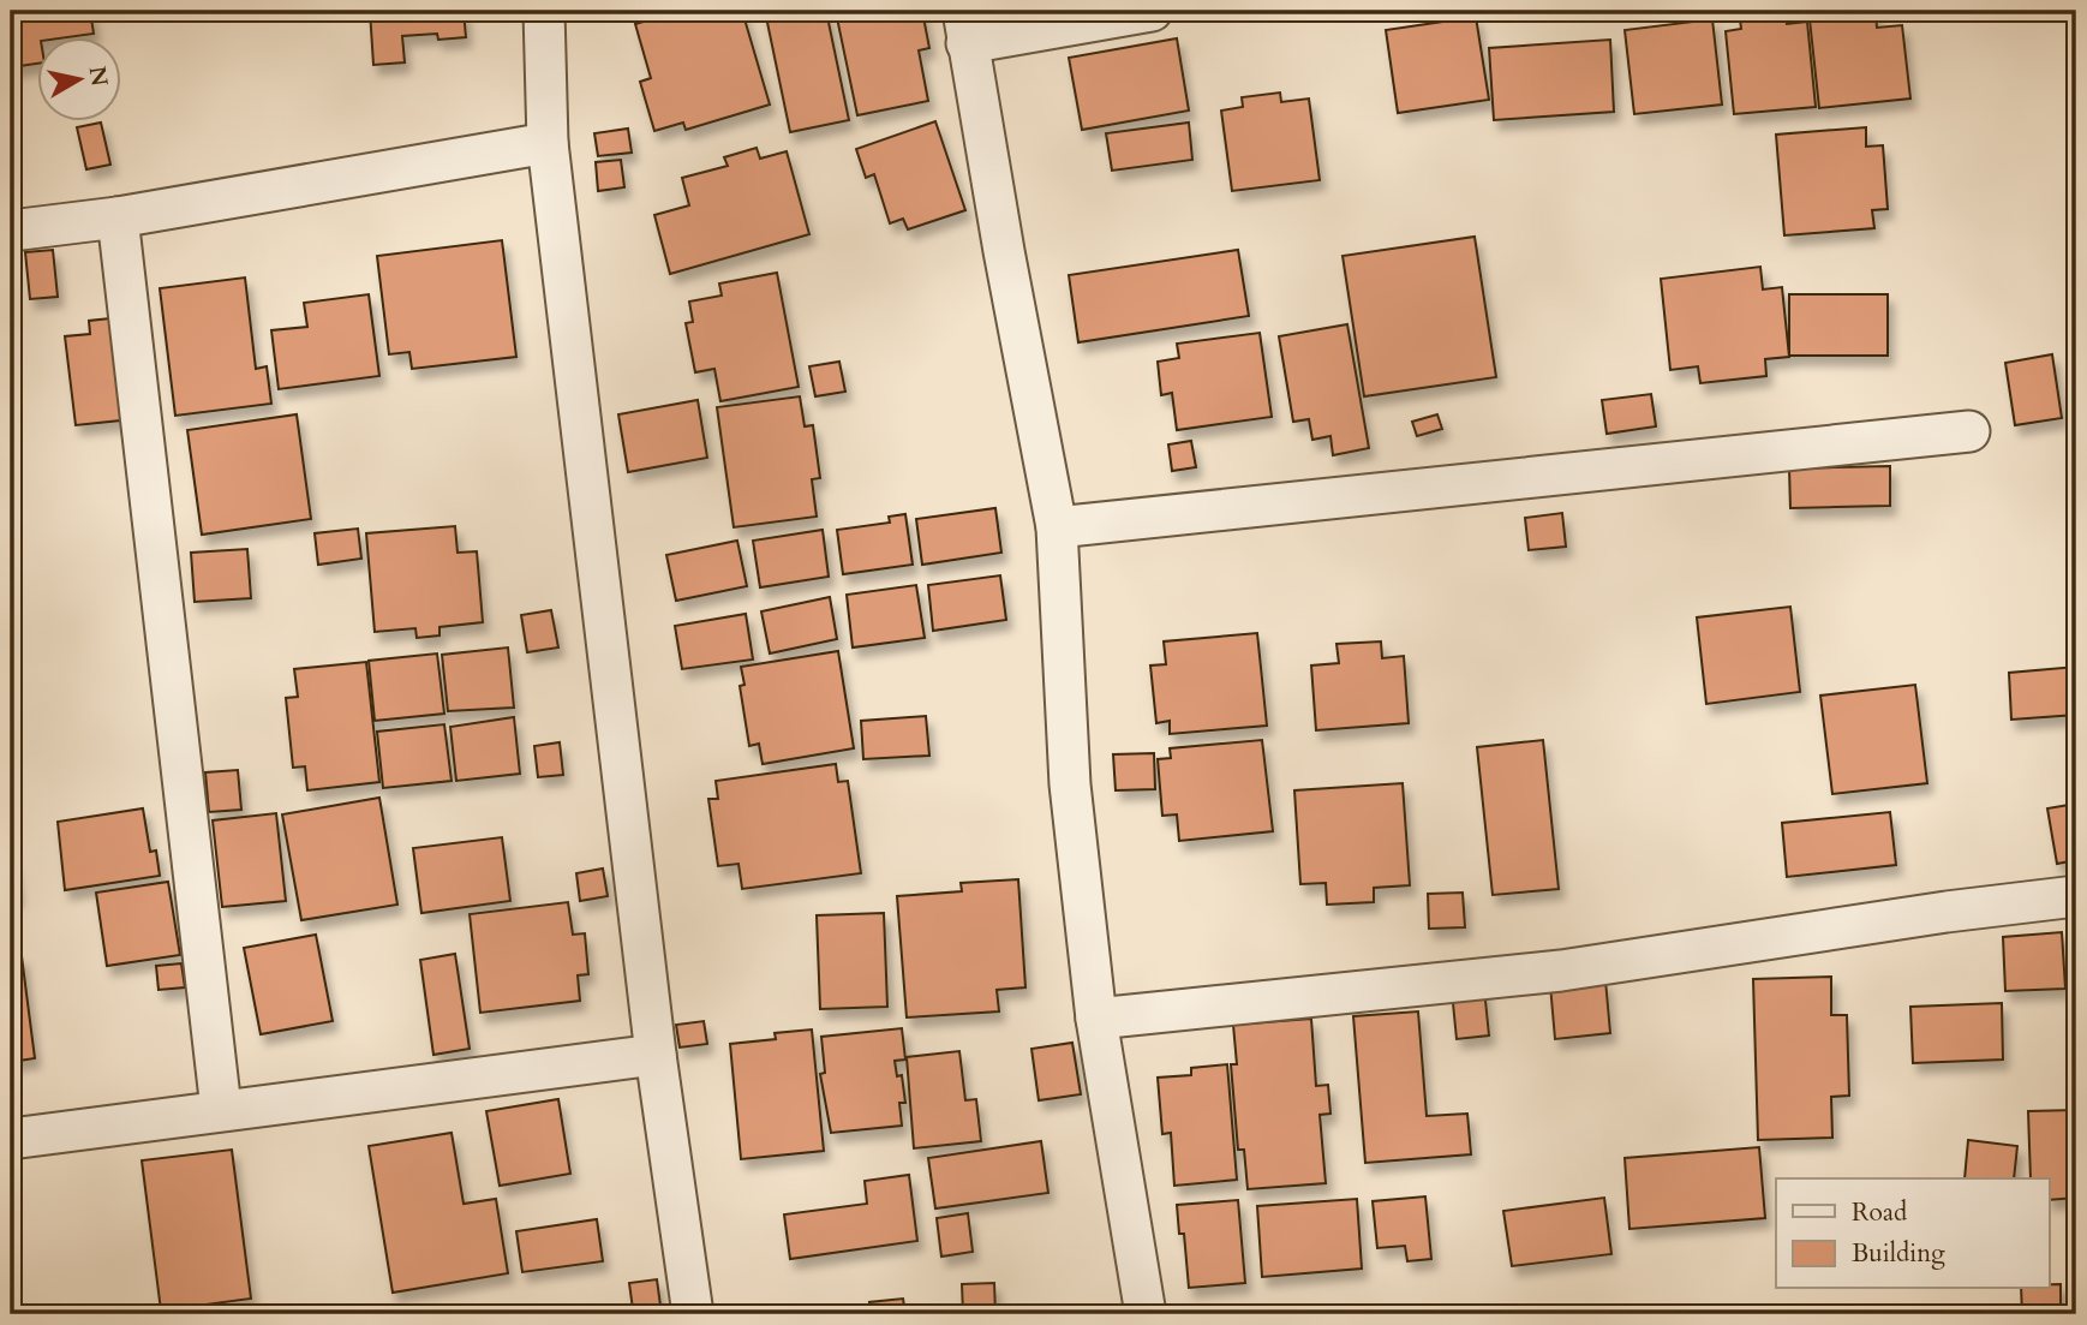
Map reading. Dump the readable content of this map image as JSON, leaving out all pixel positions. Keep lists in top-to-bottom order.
{
  "legend": ["Road", "Building"],
  "north": "right"
}
